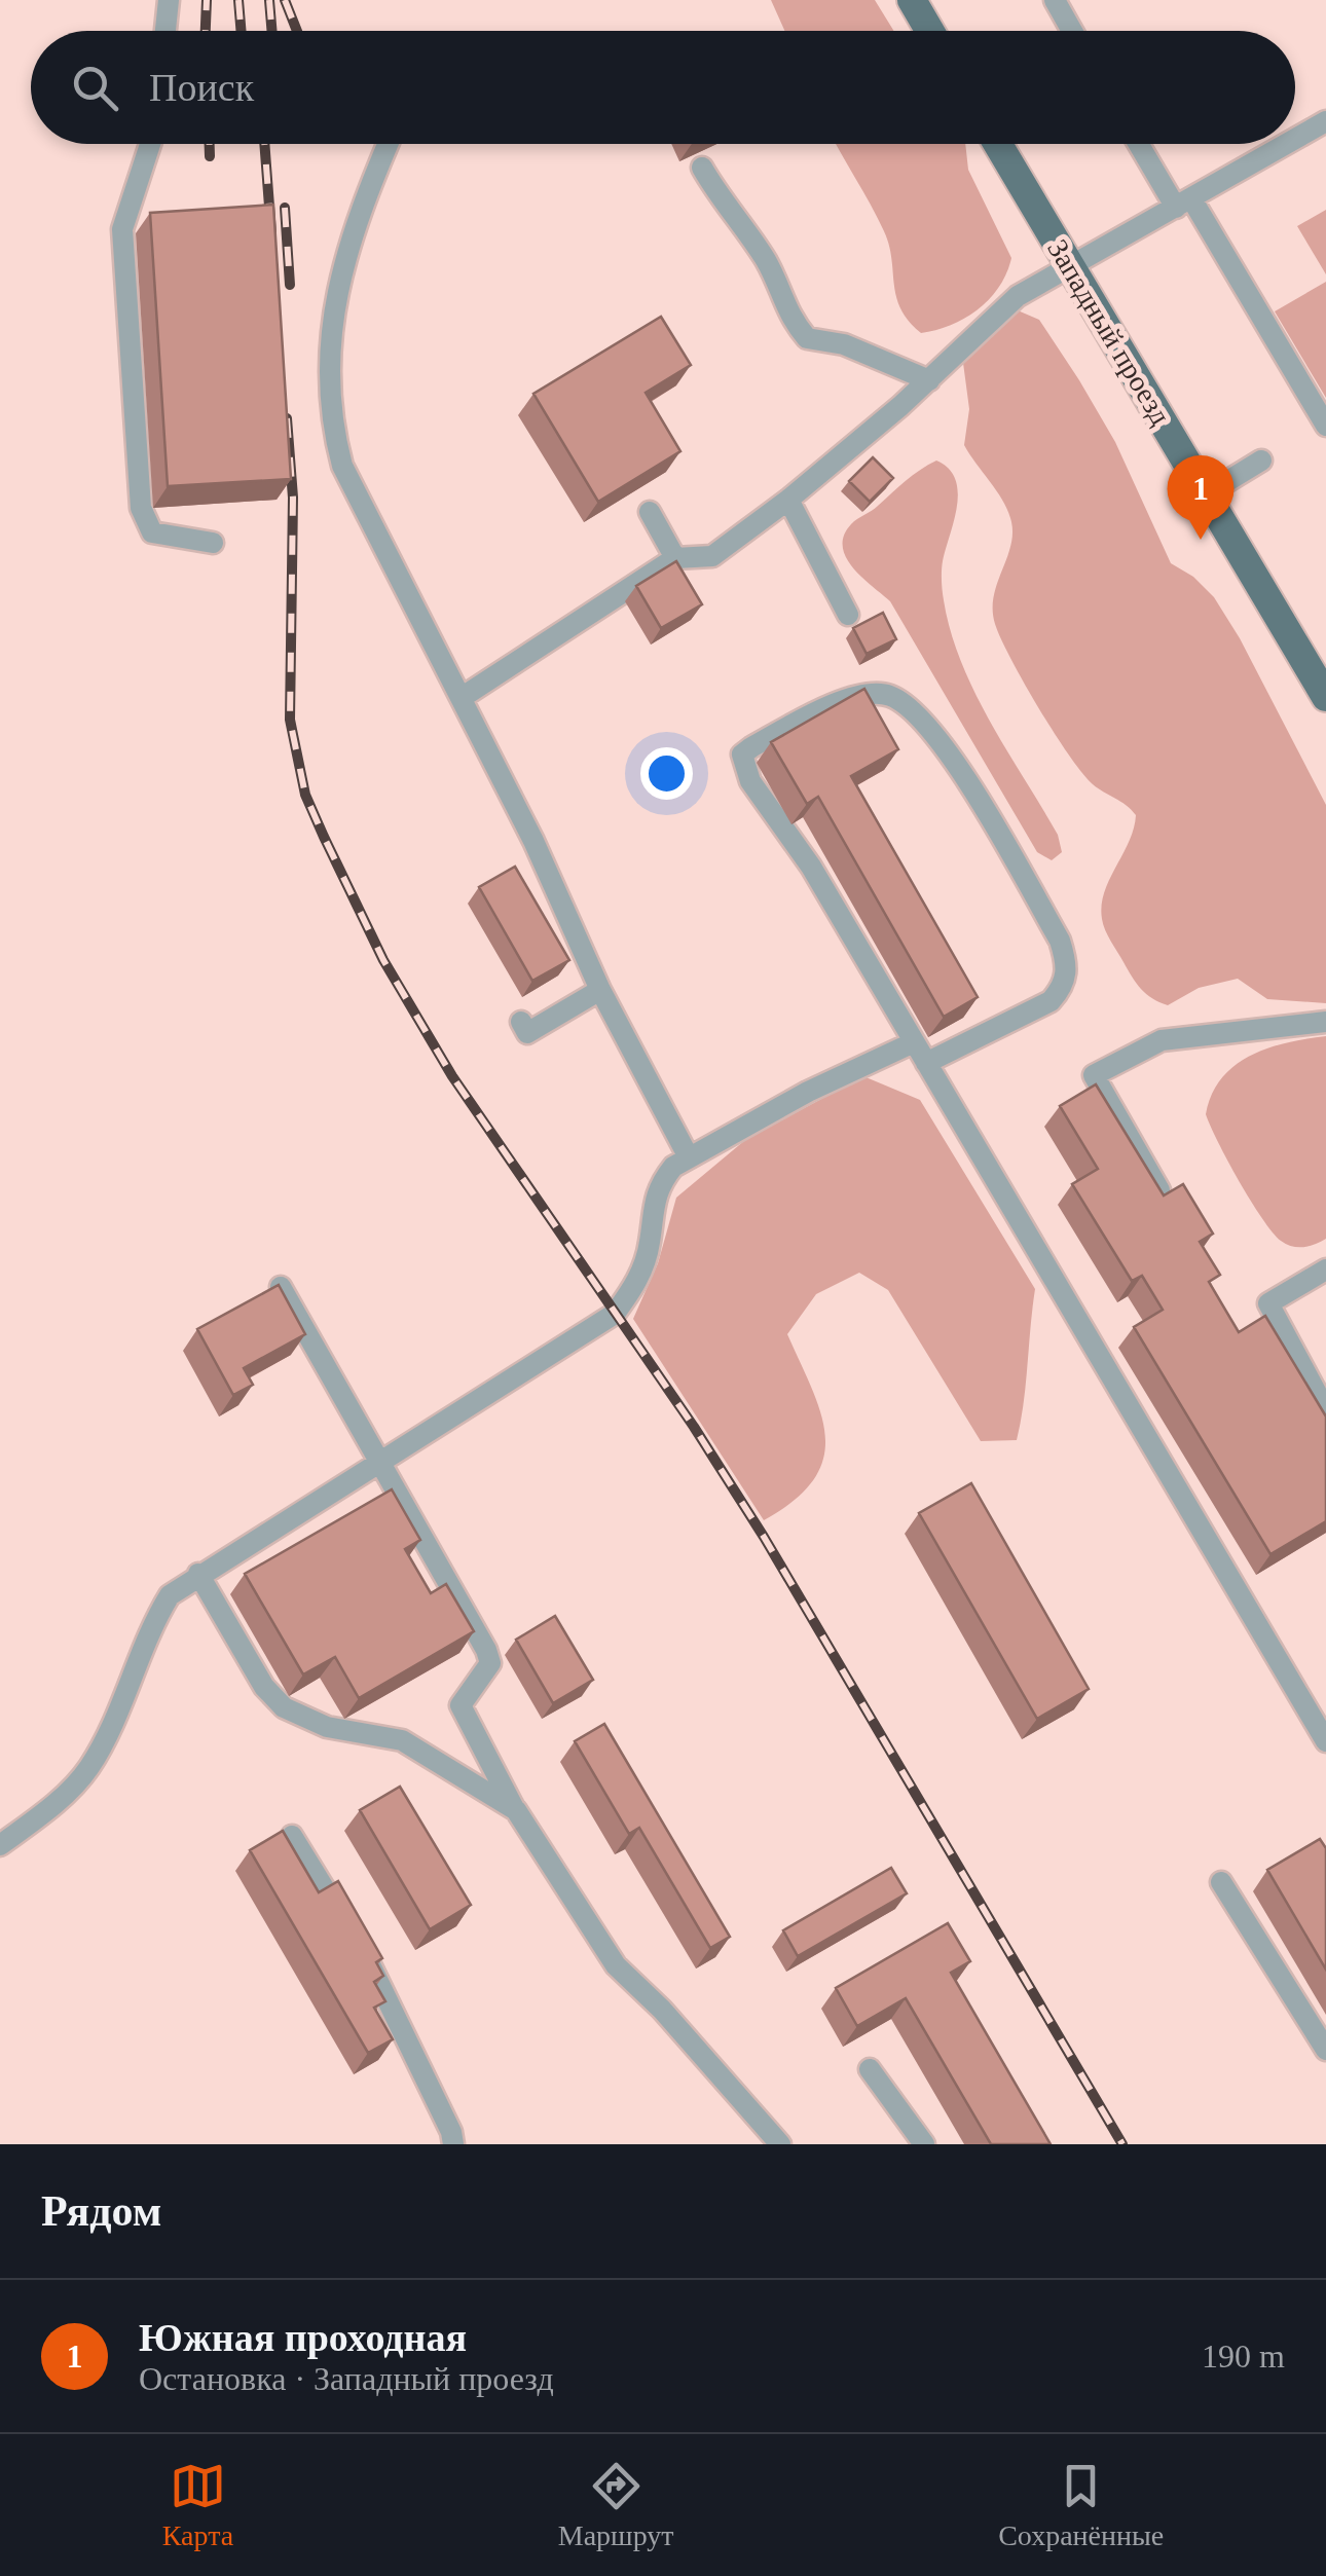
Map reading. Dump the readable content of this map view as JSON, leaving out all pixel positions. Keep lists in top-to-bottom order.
{
  "streets": {
    "main road": ["Западный проезд"]
  },
  "page": {
    "search": "Поиск",
    "pins": "1",
    "heading": "Рядом",
    "list": [
      {
        "mark": "1",
        "name": "Южная проходная",
        "note": "Остановка · Западный проезд",
        "value": "190 m"
      }
    ],
    "nav": ["Карта", "Маршрут", "Сохранённые"]
  }
}
